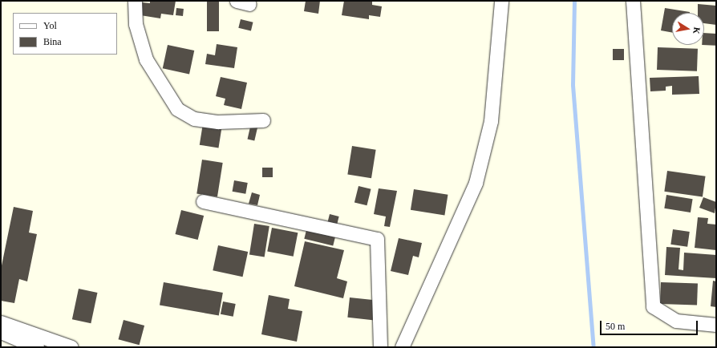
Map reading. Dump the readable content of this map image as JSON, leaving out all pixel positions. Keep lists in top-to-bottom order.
{
  "legend": ["Yol", "Bina"],
  "scale_bar": "50 m",
  "north": "right"
}
